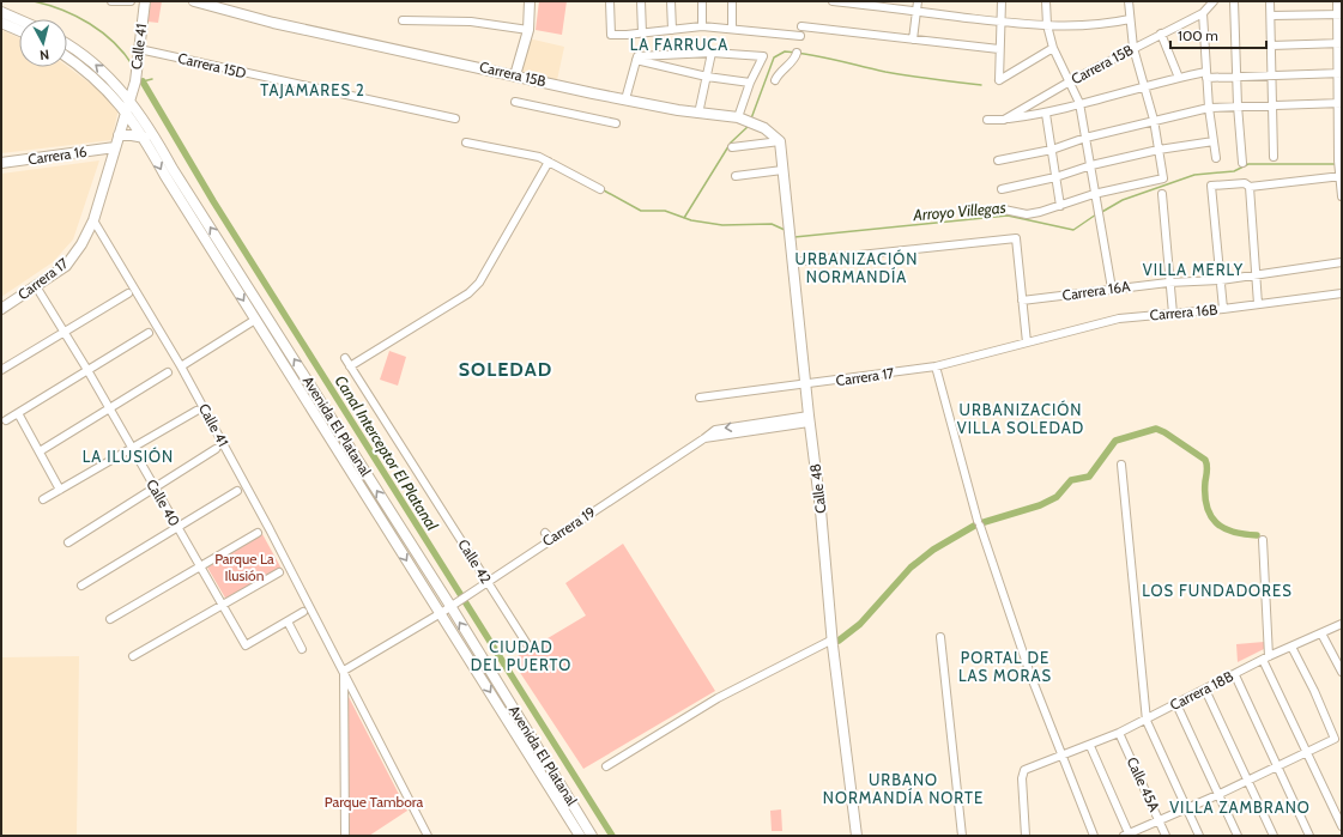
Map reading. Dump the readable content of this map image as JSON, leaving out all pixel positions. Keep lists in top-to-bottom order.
{
  "streets": {
    "main road": [
      "Calle 41",
      "Carrera 15B",
      "Carrera 16",
      "Carrera 17",
      "Avenida El Platanal",
      "Calle 48"
    ],
    "street": [
      "Carrera 15D",
      "Carrera 16A",
      "Carrera 16B",
      "Calle 40",
      "Carrera 19",
      "Calle 42",
      "Carrera 18B",
      "Calle 45A"
    ]
  },
  "crossings": [
    ["Calle 41", "Carrera 15D"],
    ["Calle 41", "Carrera 16"],
    ["Calle 41", "Carrera 17"],
    ["Calle 41", "Avenida El Platanal"],
    ["Calle 41", "Carrera 19"],
    ["Carrera 15B", "Calle 48"],
    ["Carrera 17", "Carrera 16B"],
    ["Carrera 17", "Calle 48"],
    ["Carrera 17", "Calle 40"],
    ["Avenida El Platanal", "Carrera 19"],
    ["Calle 48", "Carrera 19"],
    ["Carrera 19", "Calle 42"],
    ["Carrera 18B", "Calle 45A"]
  ],
  "districts": [
    "LA FARRUCA",
    "TAJAMARES 2",
    "URBANIZACIÓN NORMANDÍA",
    "VILLA MERLY",
    "SOLEDAD",
    "URBANIZACIÓN VILLA SOLEDAD",
    "LA ILUSIÓN",
    "LOS FUNDADORES",
    "CIUDAD DEL PUERTO",
    "PORTAL DE LAS MORAS",
    "URBANO NORMANDÍA NORTE",
    "VILLA ZAMBRANO"
  ],
  "water": ["Arroyo Villegas", "Canal Interceptor El Platanal"],
  "parks": ["Parque La Ilusión", "Parque Tambora"],
  "scale_bar": "100 m",
  "north": "bottom"
}
